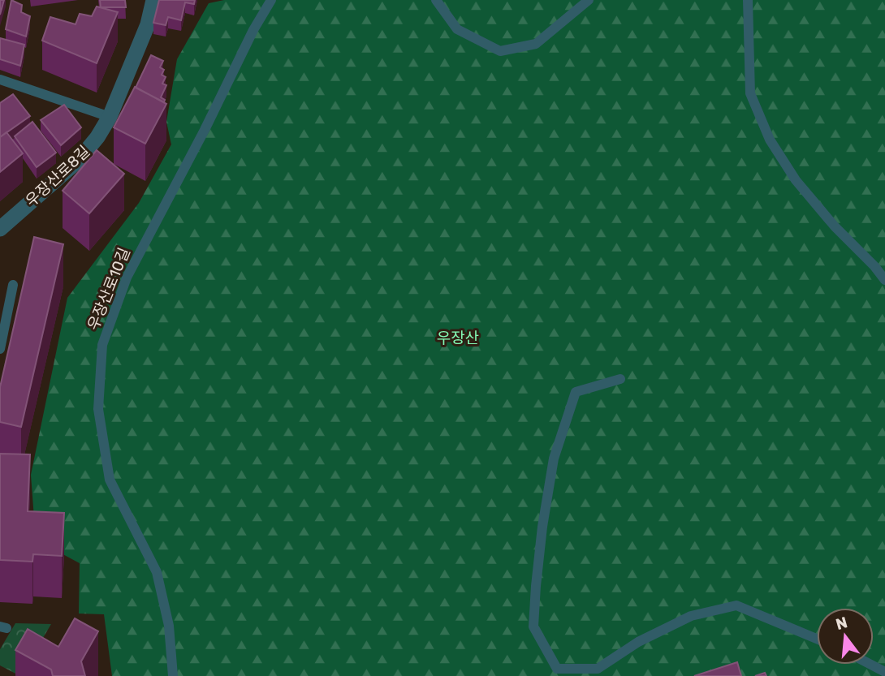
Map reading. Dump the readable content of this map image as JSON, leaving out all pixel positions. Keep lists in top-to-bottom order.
{
  "streets": {
    "street": ["우장산로8길"],
    "lane": ["우장산로10길"]
  },
  "parks": ["우장산"],
  "north": "top"
}
